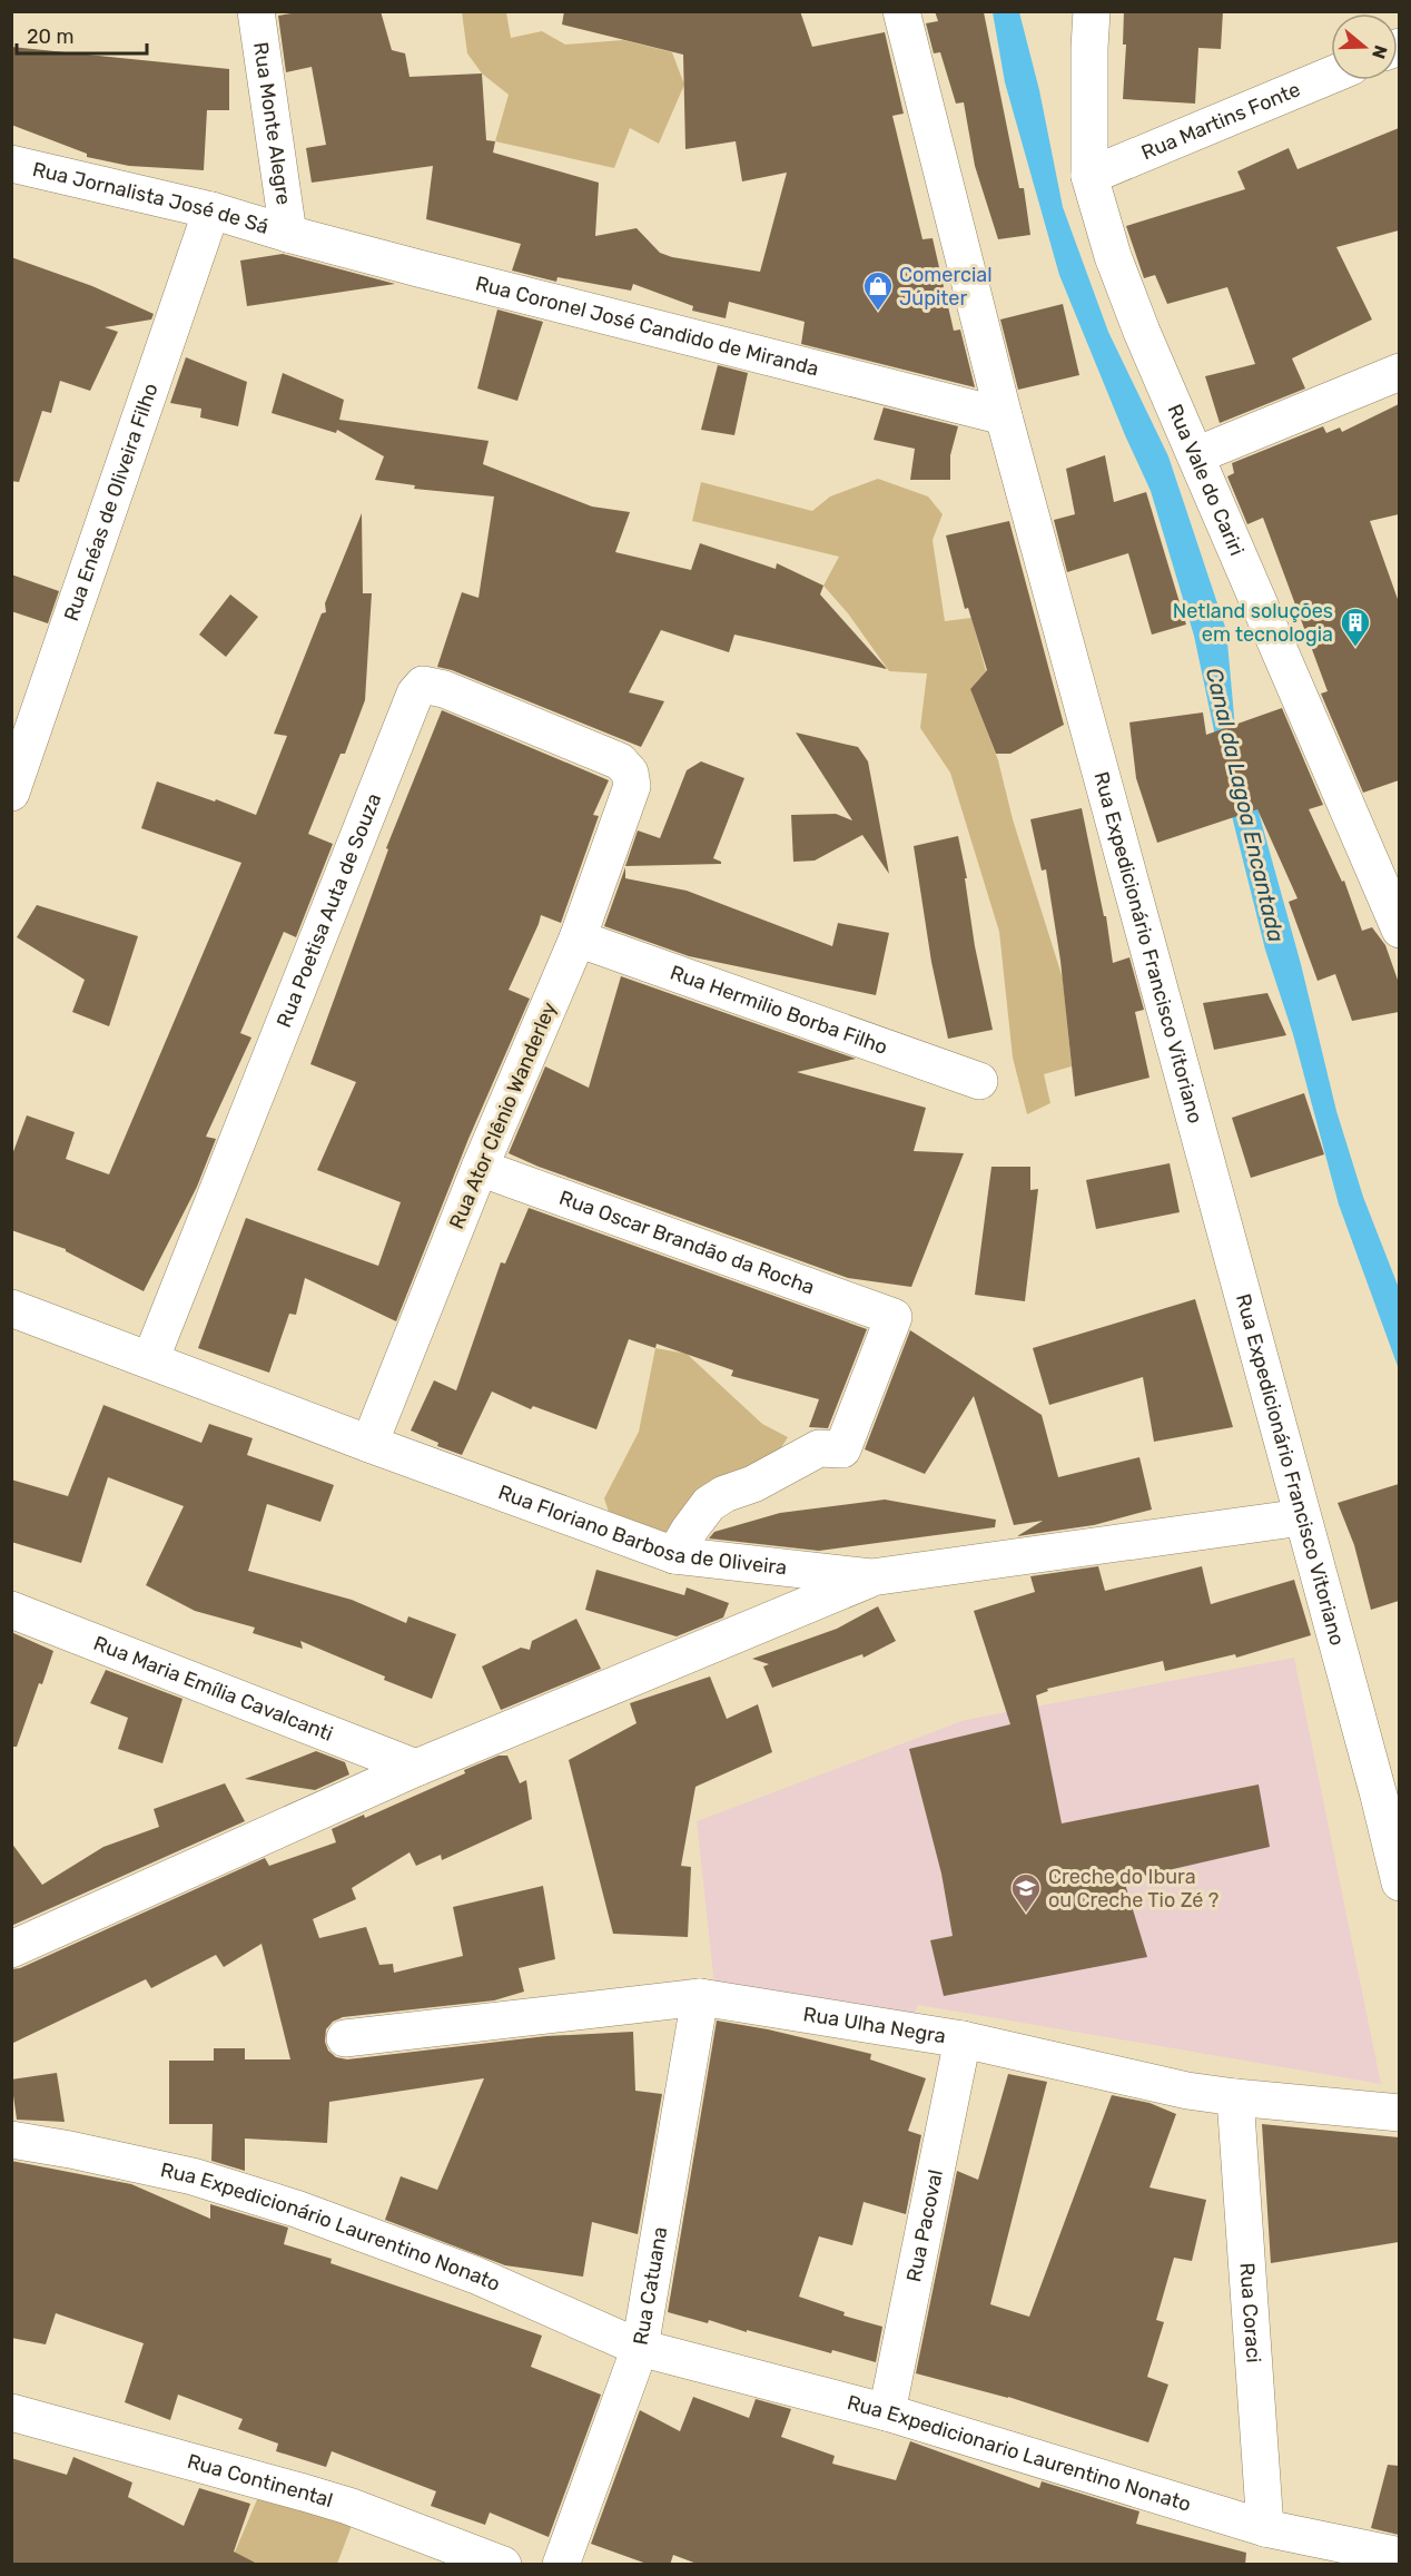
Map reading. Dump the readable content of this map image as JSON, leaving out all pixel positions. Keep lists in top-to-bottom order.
{
  "streets": {
    "street": [
      "Rua Martins Fonte",
      "Rua Monte Alegre",
      "Rua Jornalista José de Sá",
      "Rua Coronel José Candido de Miranda",
      "Rua Vale do Cariri",
      "Rua Enéas de Oliveira Filho",
      "Rua Poetisa Auta de Souza",
      "Rua Expedicionário Francisco Vitoriano",
      "Rua Hermilio Borba Filho",
      "Rua Ator Clênio Wanderley",
      "Rua Oscar Brandão da Rocha",
      "Rua Floriano Barbosa de Oliveira",
      "Rua Maria Emília Cavalcanti",
      "Rua Ulha Negra",
      "Rua Pacoval",
      "Rua Expedicionário Laurentino Nonato",
      "Rua Catuana",
      "Rua Coraci",
      "Rua Expedicionario Laurentino Nonato",
      "Rua Continental"
    ]
  },
  "crossings": [
    ["Rua Martins Fonte", "Rua Vale do Cariri"],
    ["Rua Monte Alegre", "Rua Jornalista José de Sá"],
    ["Rua Monte Alegre", "Rua Coronel José Candido de Miranda"],
    ["Rua Jornalista José de Sá", "Rua Coronel José Candido de Miranda"],
    ["Rua Jornalista José de Sá", "Rua Enéas de Oliveira Filho"],
    ["Rua Coronel José Candido de Miranda", "Rua Expedicionário Francisco Vitoriano"],
    ["Rua Poetisa Auta de Souza", "Rua Ator Clênio Wanderley"],
    ["Rua Poetisa Auta de Souza", "Rua Floriano Barbosa de Oliveira"],
    ["Rua Expedicionário Francisco Vitoriano", "Rua Floriano Barbosa de Oliveira"],
    ["Rua Hermilio Borba Filho", "Rua Ator Clênio Wanderley"],
    ["Rua Ator Clênio Wanderley", "Rua Oscar Brandão da Rocha"],
    ["Rua Ator Clênio Wanderley", "Rua Floriano Barbosa de Oliveira"],
    ["Rua Oscar Brandão da Rocha", "Rua Floriano Barbosa de Oliveira"],
    ["Rua Ulha Negra", "Rua Pacoval"],
    ["Rua Ulha Negra", "Rua Catuana"],
    ["Rua Ulha Negra", "Rua Coraci"],
    ["Rua Pacoval", "Rua Expedicionario Laurentino Nonato"],
    ["Rua Expedicionário Laurentino Nonato", "Rua Catuana"],
    ["Rua Expedicionário Laurentino Nonato", "Rua Expedicionario Laurentino Nonato"],
    ["Rua Catuana", "Rua Expedicionario Laurentino Nonato"],
    ["Rua Coraci", "Rua Expedicionario Laurentino Nonato"]
  ],
  "water": ["Canal da Lagoa Encantada"],
  "places": {
    "shop": ["Comercial Júpiter"],
    "building": ["Netland soluções em tecnologia"],
    "school or university": ["Creche do Ibura ou Creche Tio Zé ?"]
  },
  "scale_bar": "20 m",
  "north": "right"
}
